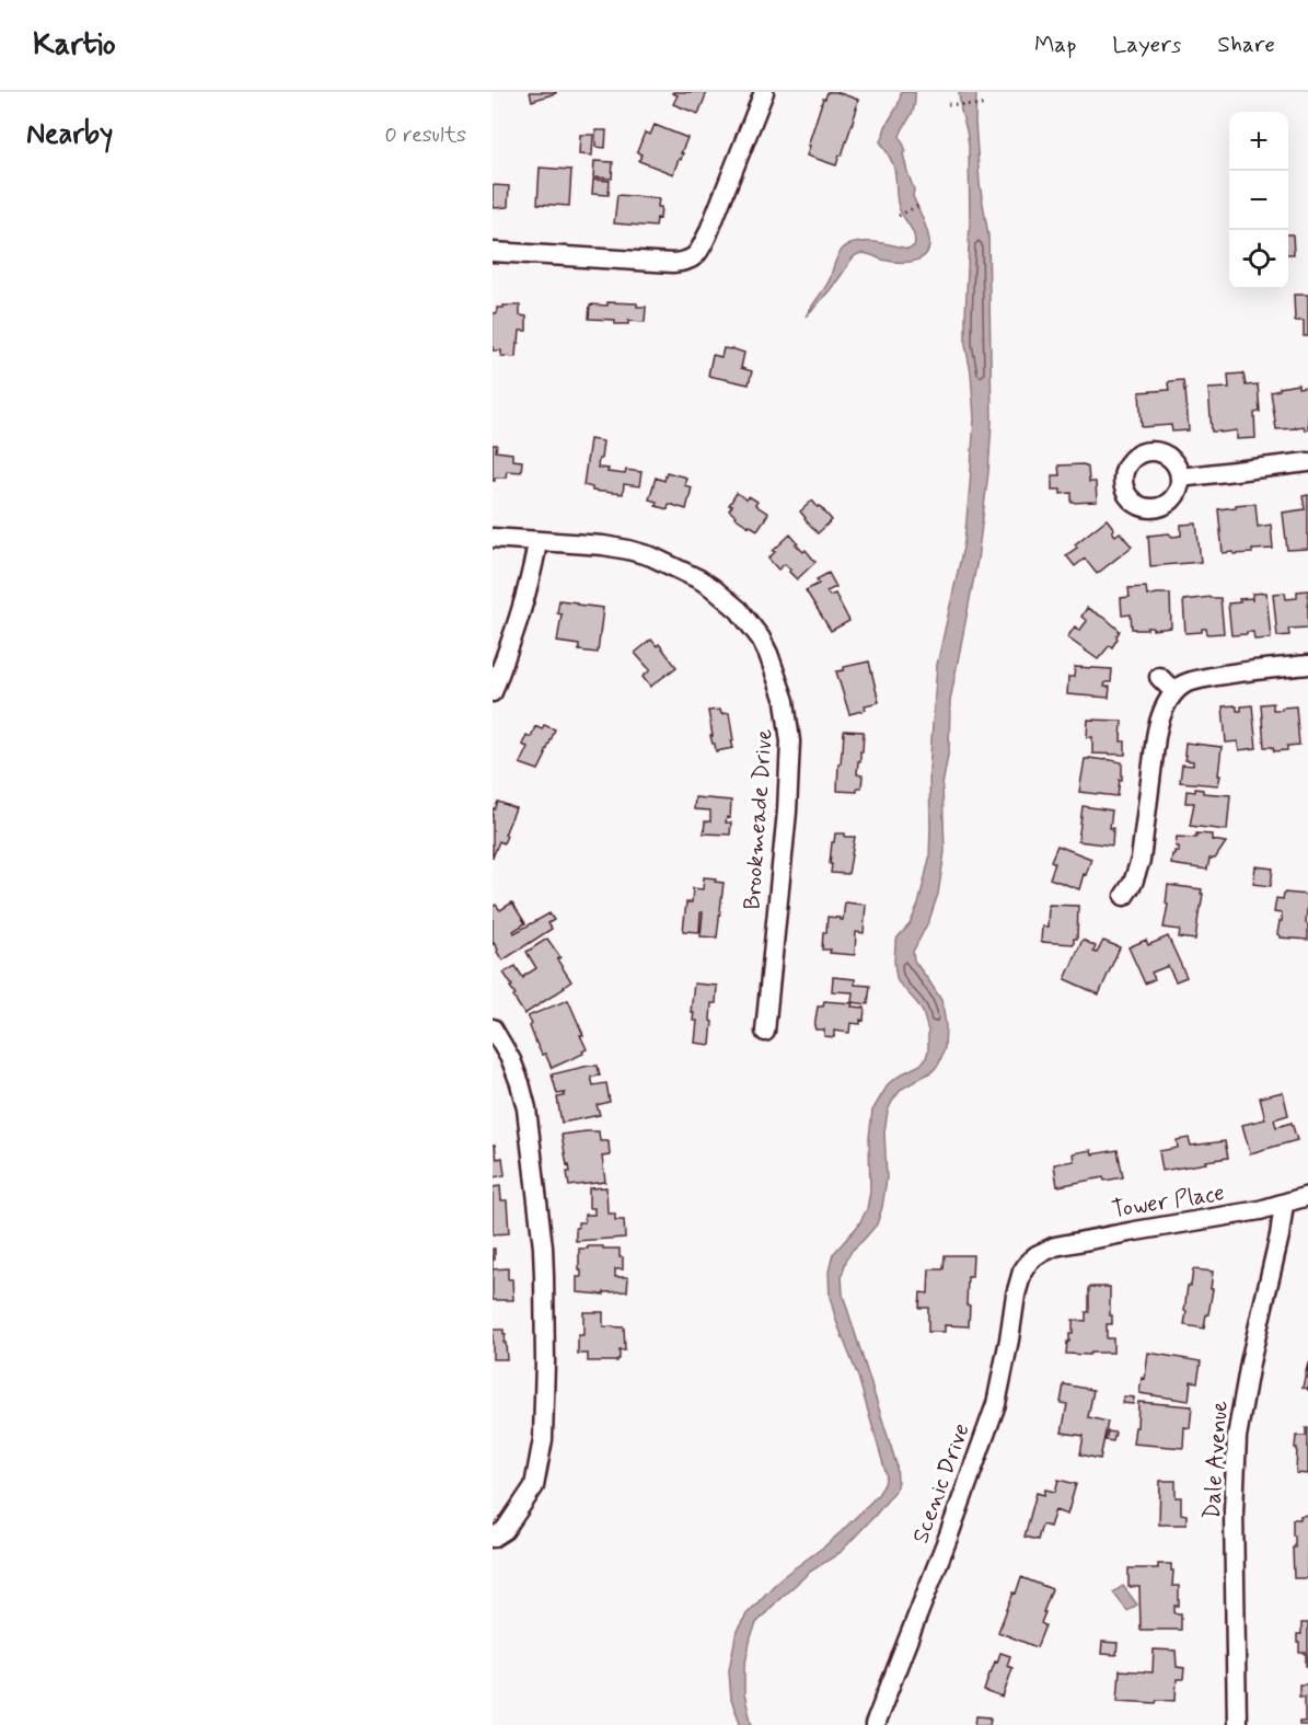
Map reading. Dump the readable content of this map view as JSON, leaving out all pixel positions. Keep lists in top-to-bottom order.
{
  "streets": {
    "street": [
      "Brookmeade Drive",
      "Tower Place",
      "Dale Avenue",
      "Scenic Drive"
    ]
  },
  "crossings": [
    ["Tower Place", "Dale Avenue"],
    ["Tower Place", "Scenic Drive"]
  ],
  "page": {
    "header": "Kartio",
    "nav": ["Map", "Layers", "Share"],
    "heading": ["Nearby", "0 results"],
    "map_buttons": ["+", "−"]
  }
}
